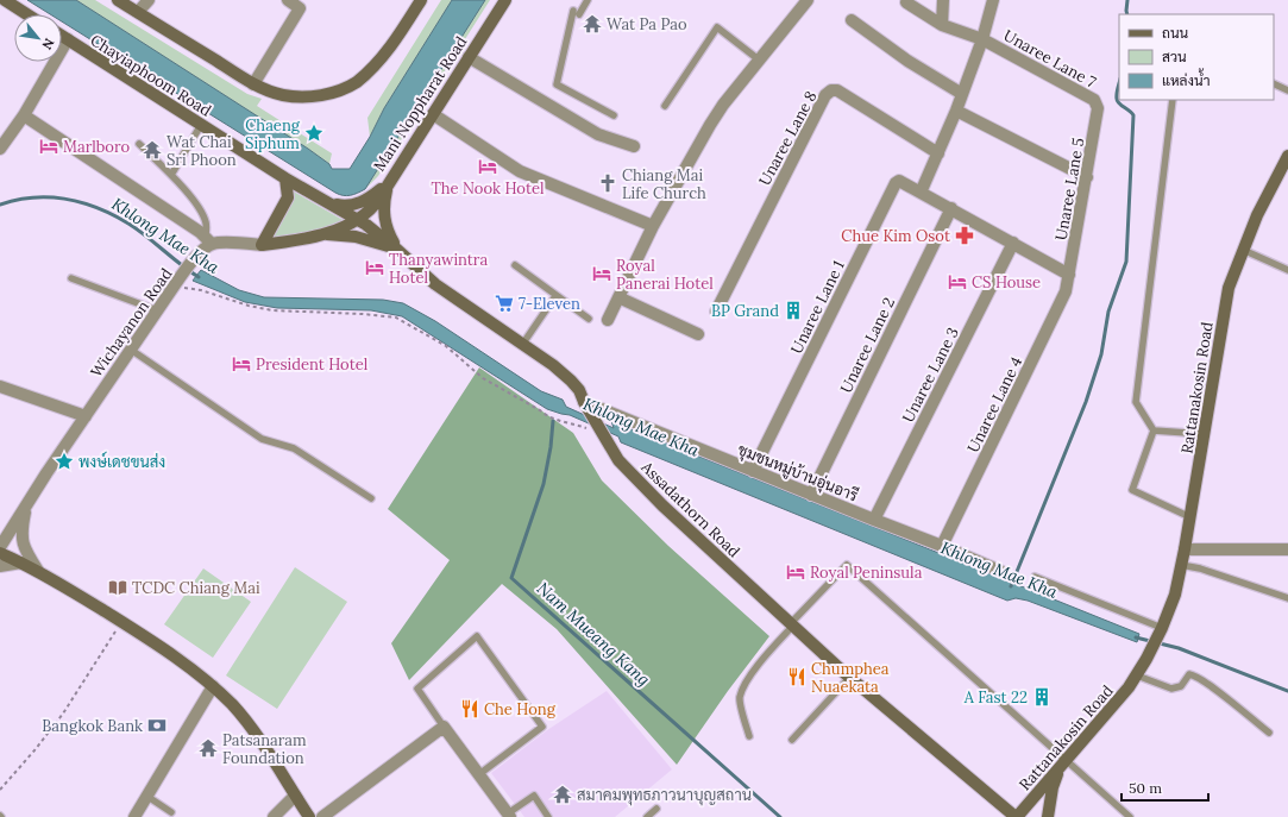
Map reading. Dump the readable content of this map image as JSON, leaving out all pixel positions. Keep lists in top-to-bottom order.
{
  "streets": {
    "street": [
      "Unaree Lane 7",
      "Chayiaphoom Road",
      "Mani Noppharat Road",
      "Unaree Lane 8",
      "Unaree Lane 5",
      "Unaree Lane 1",
      "Wichayanon Road",
      "Unaree Lane 2",
      "Unaree Lane 3",
      "Rattanakosin Road",
      "Unaree Lane 4",
      "ชุมชนหมู่บ้านอุ่นอารี",
      "Assadathorn Road"
    ]
  },
  "crossings": [
    ["Unaree Lane 7", "Unaree Lane 5"],
    ["Chayiaphoom Road", "Mani Noppharat Road"],
    ["Chayiaphoom Road", "Assadathorn Road"],
    ["Mani Noppharat Road", "Assadathorn Road"],
    ["Unaree Lane 5", "Unaree Lane 4"],
    ["Unaree Lane 1", "ชุมชนหมู่บ้านอุ่นอารี"],
    ["Unaree Lane 2", "ชุมชนหมู่บ้านอุ่นอารี"],
    ["Unaree Lane 3", "ชุมชนหมู่บ้านอุ่นอารี"],
    ["Rattanakosin Road", "Assadathorn Road"],
    ["Unaree Lane 4", "ชุมชนหมู่บ้านอุ่นอารี"],
    ["ชุมชนหมู่บ้านอุ่นอารี", "Assadathorn Road"]
  ],
  "water": ["Khlong Mae Kha", "Nam Mueang Kang"],
  "places": {
    "temple": [
      "Wat Pa Pao",
      "Wat Chai Sri Phoon",
      "Patsanaram Foundation",
      "สมาคมพุทธภาวนาบุญสถาน"
    ],
    "place": ["Chaeng Siphum", "พงษ์เดชขนส่ง"],
    "hotel": [
      "Marlboro",
      "The Nook Hotel",
      "Thanyawintra Hotel",
      "Royal Panerai Hotel",
      "CS House",
      "President Hotel",
      "Royal Peninsula"
    ],
    "church": ["Chiang Mai Life Church"],
    "pharmacy": ["Chue Kim Osot"],
    "supermarket": ["7-Eleven"],
    "building": ["BP Grand", "A Fast 22"],
    "library": ["TCDC Chiang Mai"],
    "restaurant": ["Chumphea Nuaekata", "Che Hong"],
    "bank": ["Bangkok Bank"]
  },
  "legend": ["ถนน", "สวน", "แหล่งน้ำ"],
  "scale_bar": "50 m",
  "north": "bottom right"
}
